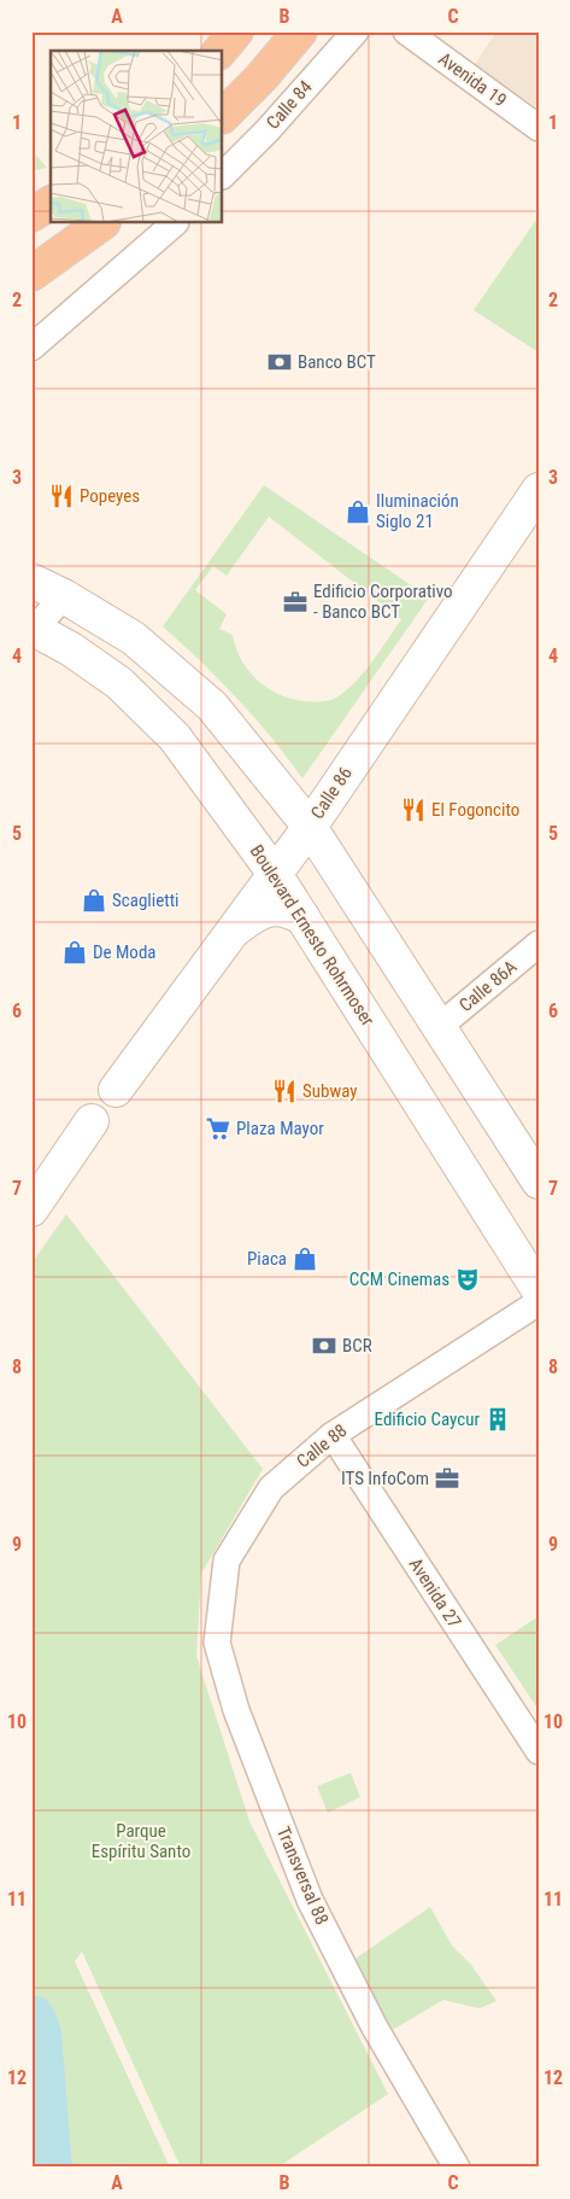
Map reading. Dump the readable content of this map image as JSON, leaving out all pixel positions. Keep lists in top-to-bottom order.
{
  "streets": {
    "main road": ["Calle 86", "Boulevard Ernesto Rohrmoser"],
    "street": [
      "Avenida 19",
      "Calle 84",
      "Calle 86A",
      "Calle 88",
      "Avenida 27",
      "Transversal 88"
    ]
  },
  "crossings": [
    ["Calle 86", "Boulevard Ernesto Rohrmoser"],
    ["Calle 88", "Avenida 27"],
    ["Calle 88", "Transversal 88"]
  ],
  "parks": ["Parque Espíritu Santo"],
  "places": {
    "bank": ["Banco BCT", "BCR"],
    "restaurant": ["Popeyes", "El Fogoncito", "Subway"],
    "shop": [
      "Iluminación Siglo 21",
      "Scaglietti",
      "De Moda",
      "Piaca"
    ],
    "office": ["Edificio Corporativo - Banco BCT", "ITS InfoCom"],
    "supermarket": ["Plaza Mayor"],
    "theatre": ["CCM Cinemas"],
    "building": ["Edificio Caycur"]
  },
  "grid": {
    "columns": ["A", "B", "C"],
    "rows": [
      "1",
      "2",
      "3",
      "4",
      "5",
      "6",
      "7",
      "8",
      "9",
      "10",
      "11",
      "12"
    ]
  }
}
